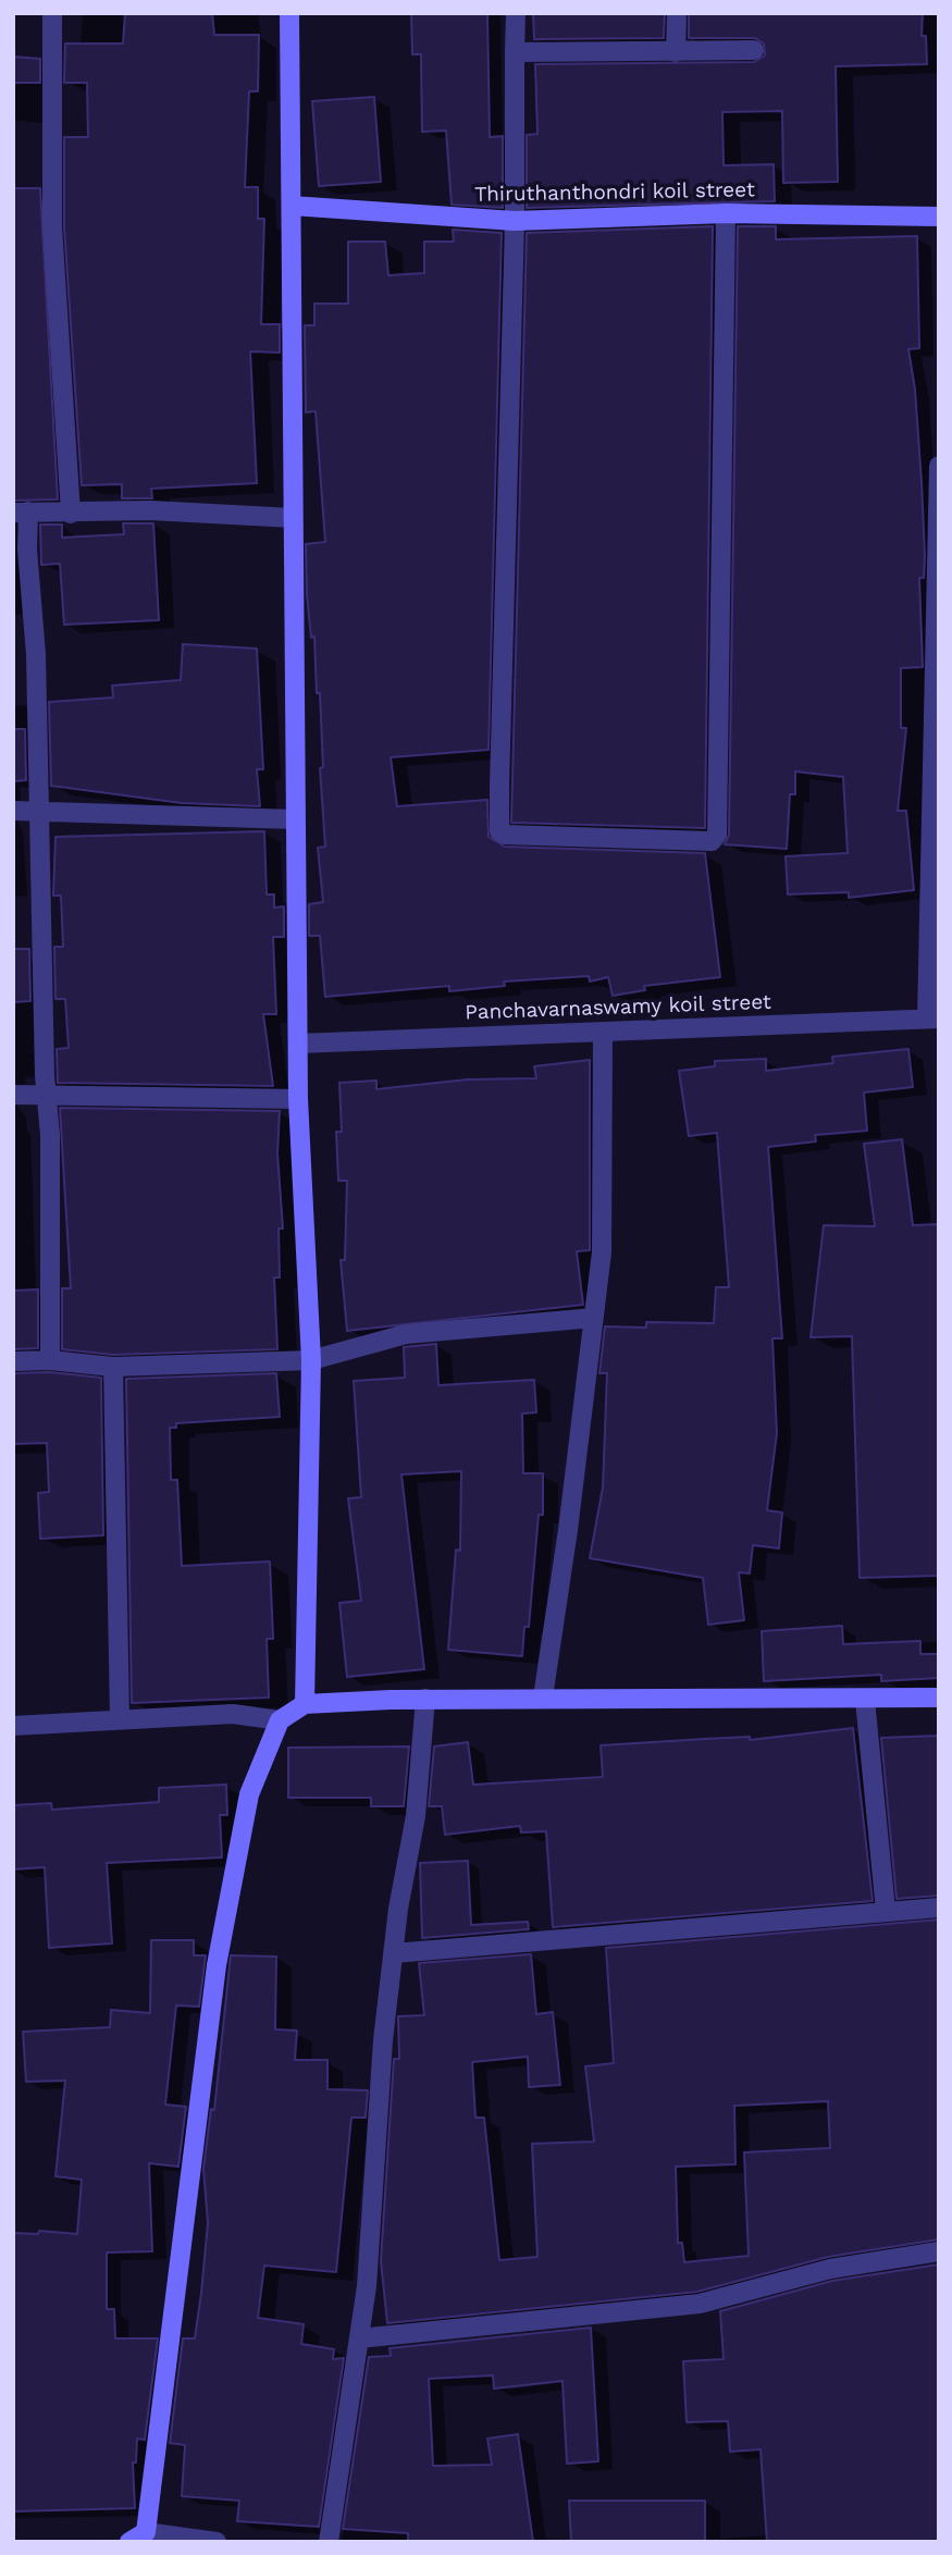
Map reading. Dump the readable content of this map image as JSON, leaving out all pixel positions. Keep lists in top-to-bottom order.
{
  "streets": {
    "street": ["Thiruthanthondri koil street", "Panchavarnaswamy koil street"]
  }
}
